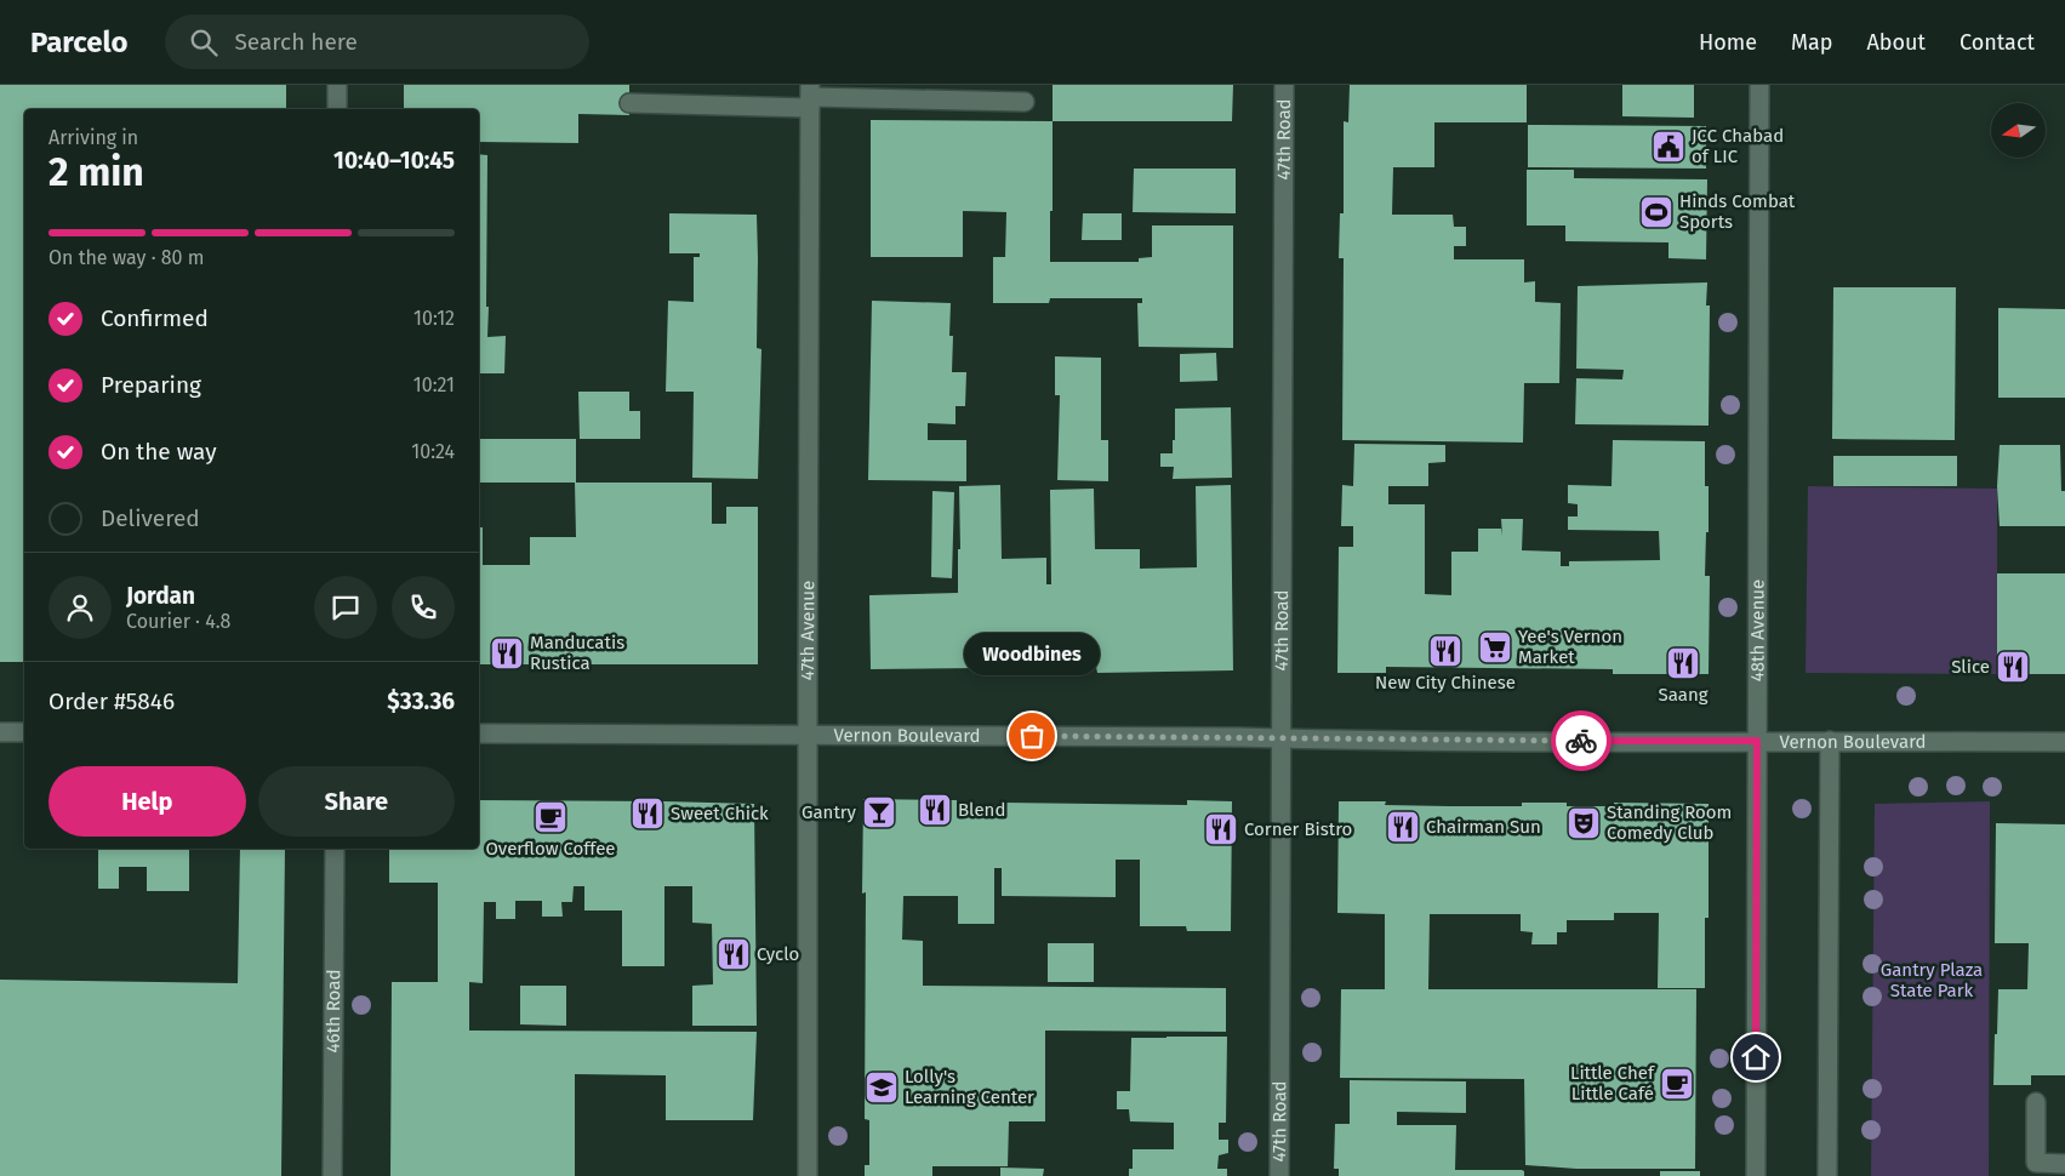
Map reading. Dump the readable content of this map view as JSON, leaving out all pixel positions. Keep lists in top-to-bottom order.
{
  "streets": {
    "street": [
      "47th Road",
      "47th Avenue",
      "48th Avenue",
      "Vernon Boulevard",
      "46th Road"
    ]
  },
  "crossings": [
    ["47th Road", "Vernon Boulevard"],
    ["47th Avenue", "Vernon Boulevard"],
    ["48th Avenue", "Vernon Boulevard"]
  ],
  "parks": ["Gantry Plaza State Park"],
  "places": {
    "public building": ["JCC Chabad of LIC"],
    "sports": ["Hinds Combat Sports"],
    "supermarket": ["Yee's Vernon Market"],
    "restaurant": [
      "New City Chinese",
      "Manducatis Rustica",
      "Saang",
      "Slice",
      "Blend",
      "Sweet Chick",
      "Chairman Sun",
      "Corner Bistro",
      "Cyclo"
    ],
    "other": ["Woodbines"],
    "bar": ["Gantry"],
    "cafe": ["Overflow Coffee", "Little Chef Little Café"],
    "theatre": ["Standing Room Comedy Club"],
    "school or university": ["Lolly's Learning Center"]
  },
  "north": "left",
  "page": {
    "header": "Parcelo",
    "search": "Search here",
    "nav": [
      "Home",
      "Map",
      "About",
      "Contact"
    ],
    "heading": ["2 min", "Arriving in", "10:40–10:45"],
    "panel": [
      "Jordan",
      "Courier · 4.8",
      "Order #5846",
      "$33.36"
    ],
    "bar": "On the way · 80 m",
    "list": [
      ["Confirmed", "10:12"],
      ["Preparing", "10:21"],
      ["On the way", "10:24"],
      "Delivered"
    ],
    "bubble": "Woodbines",
    "buttons": ["Help", "Share"]
  }
}
